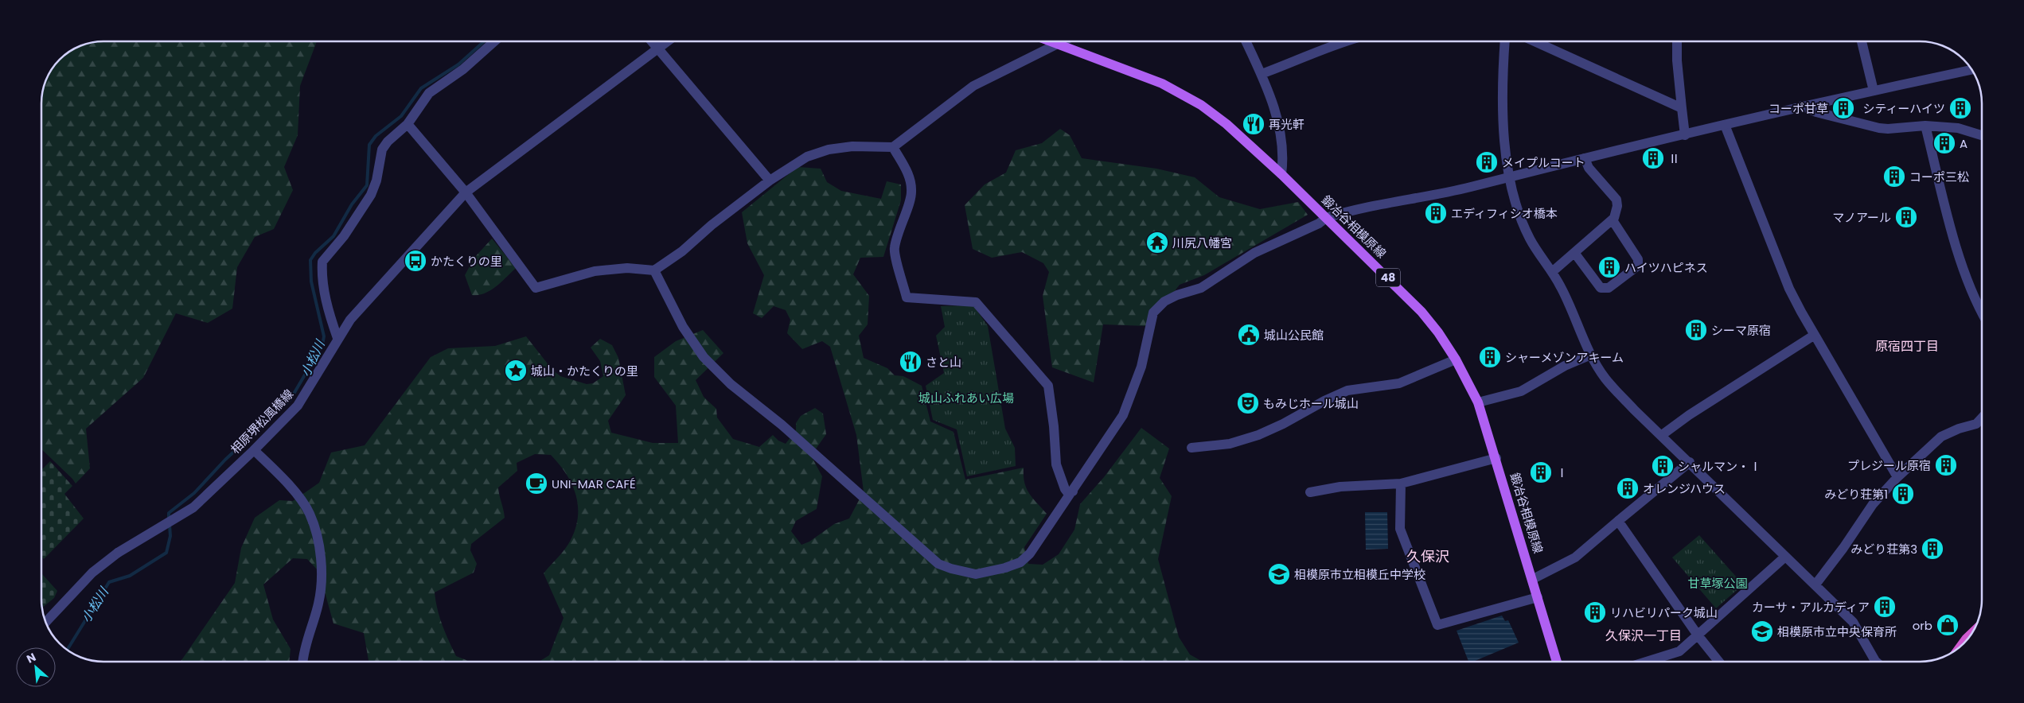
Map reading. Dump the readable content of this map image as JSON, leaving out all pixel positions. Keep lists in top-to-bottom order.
{
  "streets": {
    "main road": ["鍛冶谷相模原線", "48"],
    "street": ["相原堺松風橋線"]
  },
  "districts": ["原宿四丁目", "久保沢", "久保沢一丁目"],
  "water": ["小松川"],
  "parks": ["城山ふれあい広場", "甘草塚公園"],
  "places": {
    "building": [
      "コーポ甘草",
      "シティーハイツ",
      "A",
      "Ⅱ",
      "メイプルコート",
      "コーポ三松",
      "エディフィシオ橋本",
      "マノアール",
      "ハイツハピネス",
      "シーマ原宿",
      "シャーメゾンアキーム",
      "プレジール原宿",
      "シャルマン・Ⅰ",
      "Ⅰ",
      "オレンジハウス",
      "みどり荘第1",
      "みどり荘第3",
      "カーサ・アルカディア",
      "リハビリパーク城山"
    ],
    "restaurant": ["再光軒", "さと山"],
    "temple": ["川尻八幡宮"],
    "bus stop": ["かたくりの里"],
    "public building": ["城山公民館"],
    "place": ["城山・かたくりの里"],
    "theatre": ["もみじホール城山"],
    "cafe": ["UNI-MAR CAFÉ"],
    "school or university": ["相模原市立相模丘中学校", "相模原市立中央保育所"],
    "shop": ["orb"]
  },
  "north": "top left"
}
